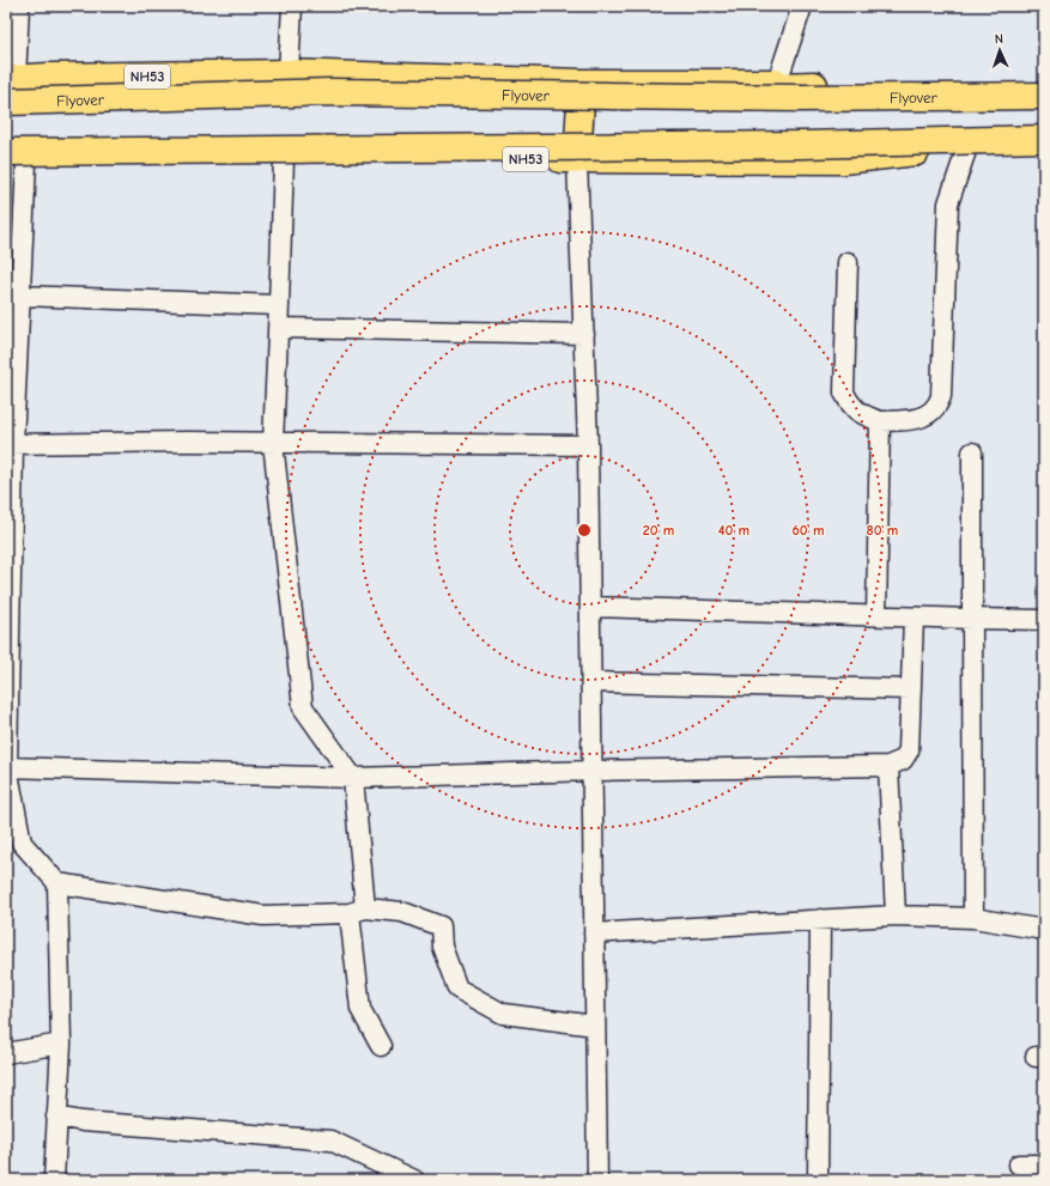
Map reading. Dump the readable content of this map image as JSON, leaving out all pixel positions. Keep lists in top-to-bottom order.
{
  "streets": {
    "highway": ["NH53", "Flyover"]
  },
  "crossings": [
    ["NH53", "Flyover"]
  ],
  "north": "top",
  "rings": [
    "20 m",
    "40 m",
    "60 m",
    "80 m"
  ]
}
